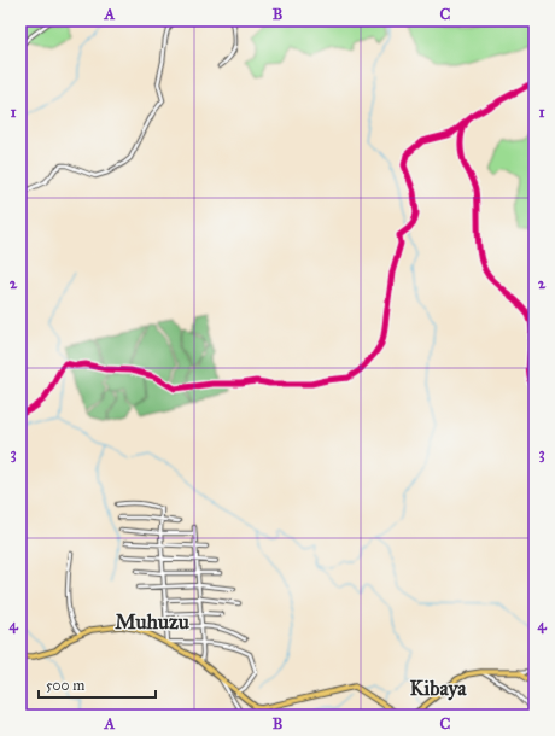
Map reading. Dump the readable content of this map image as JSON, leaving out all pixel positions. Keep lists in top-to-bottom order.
{
  "districts": ["Muhuzu", "Kibaya"],
  "scale_bar": "500 m",
  "grid": {
    "columns": ["A", "B", "C"],
    "rows": [
      "1",
      "2",
      "3",
      "4"
    ]
  }
}
